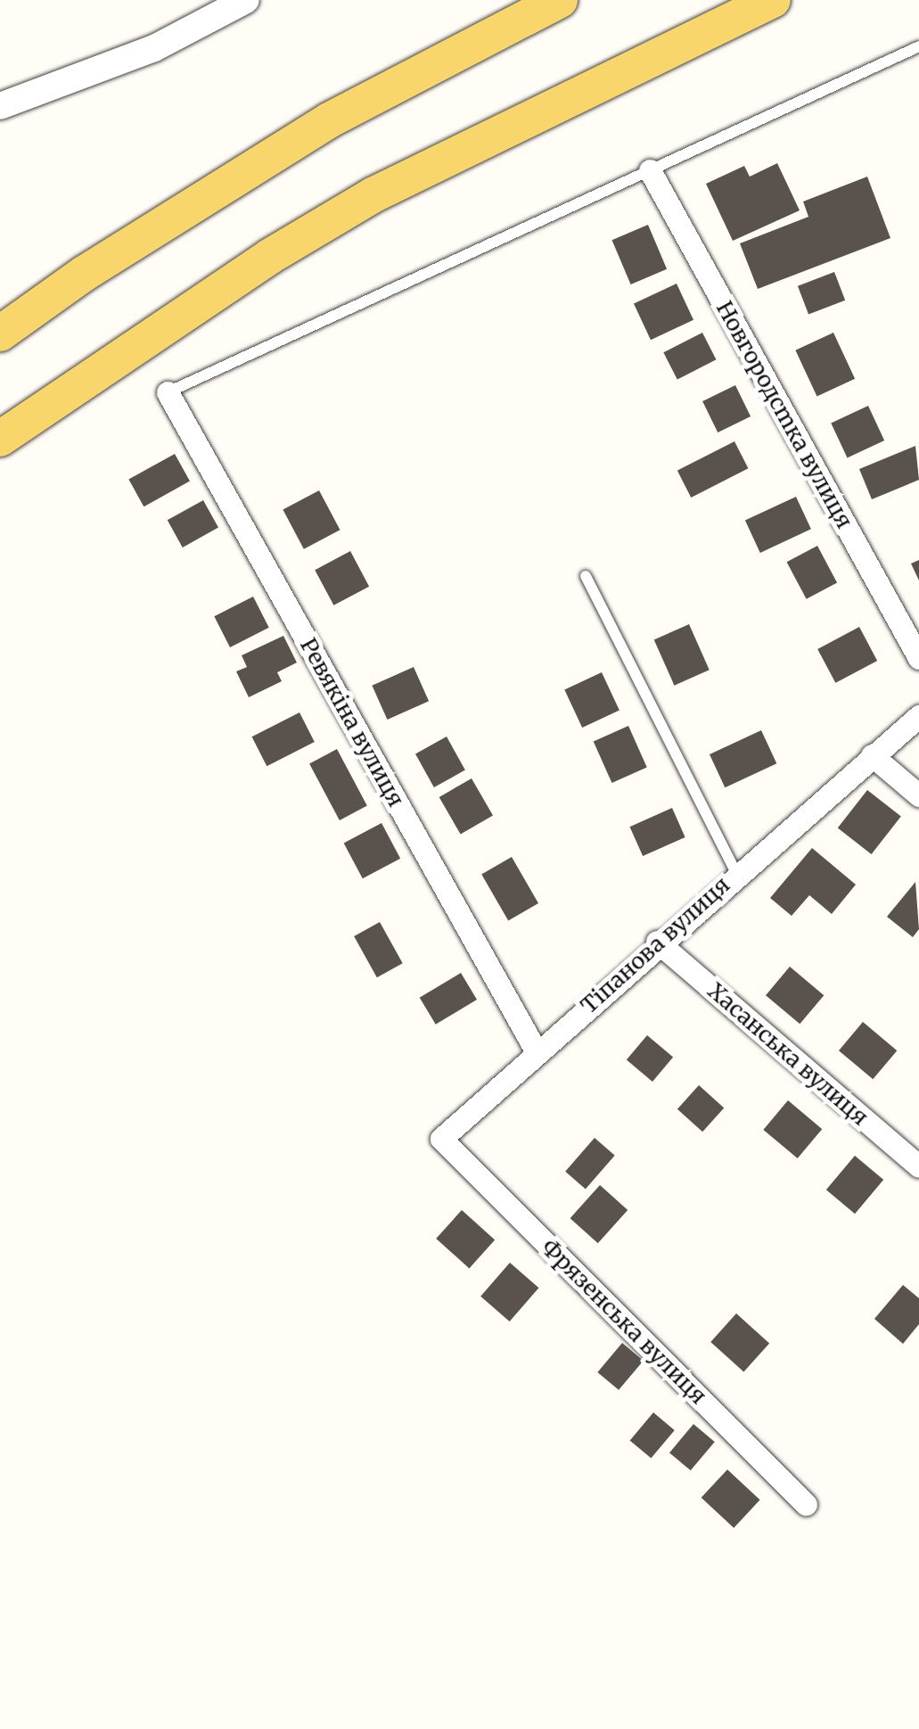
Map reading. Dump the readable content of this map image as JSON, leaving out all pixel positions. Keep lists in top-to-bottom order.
{
  "streets": {
    "street": [
      "Новгородсmка вулиця",
      "Ревякiна вулиця",
      "Тіпанова вулиця",
      "Хасанська вулиця",
      "Фрязенська вулиця"
    ]
  },
  "crossings": [
    ["Ревякiна вулиця", "Тіпанова вулиця"],
    ["Тіпанова вулиця", "Хасанська вулиця"],
    ["Тіпанова вулиця", "Фрязенська вулиця"]
  ]
}
